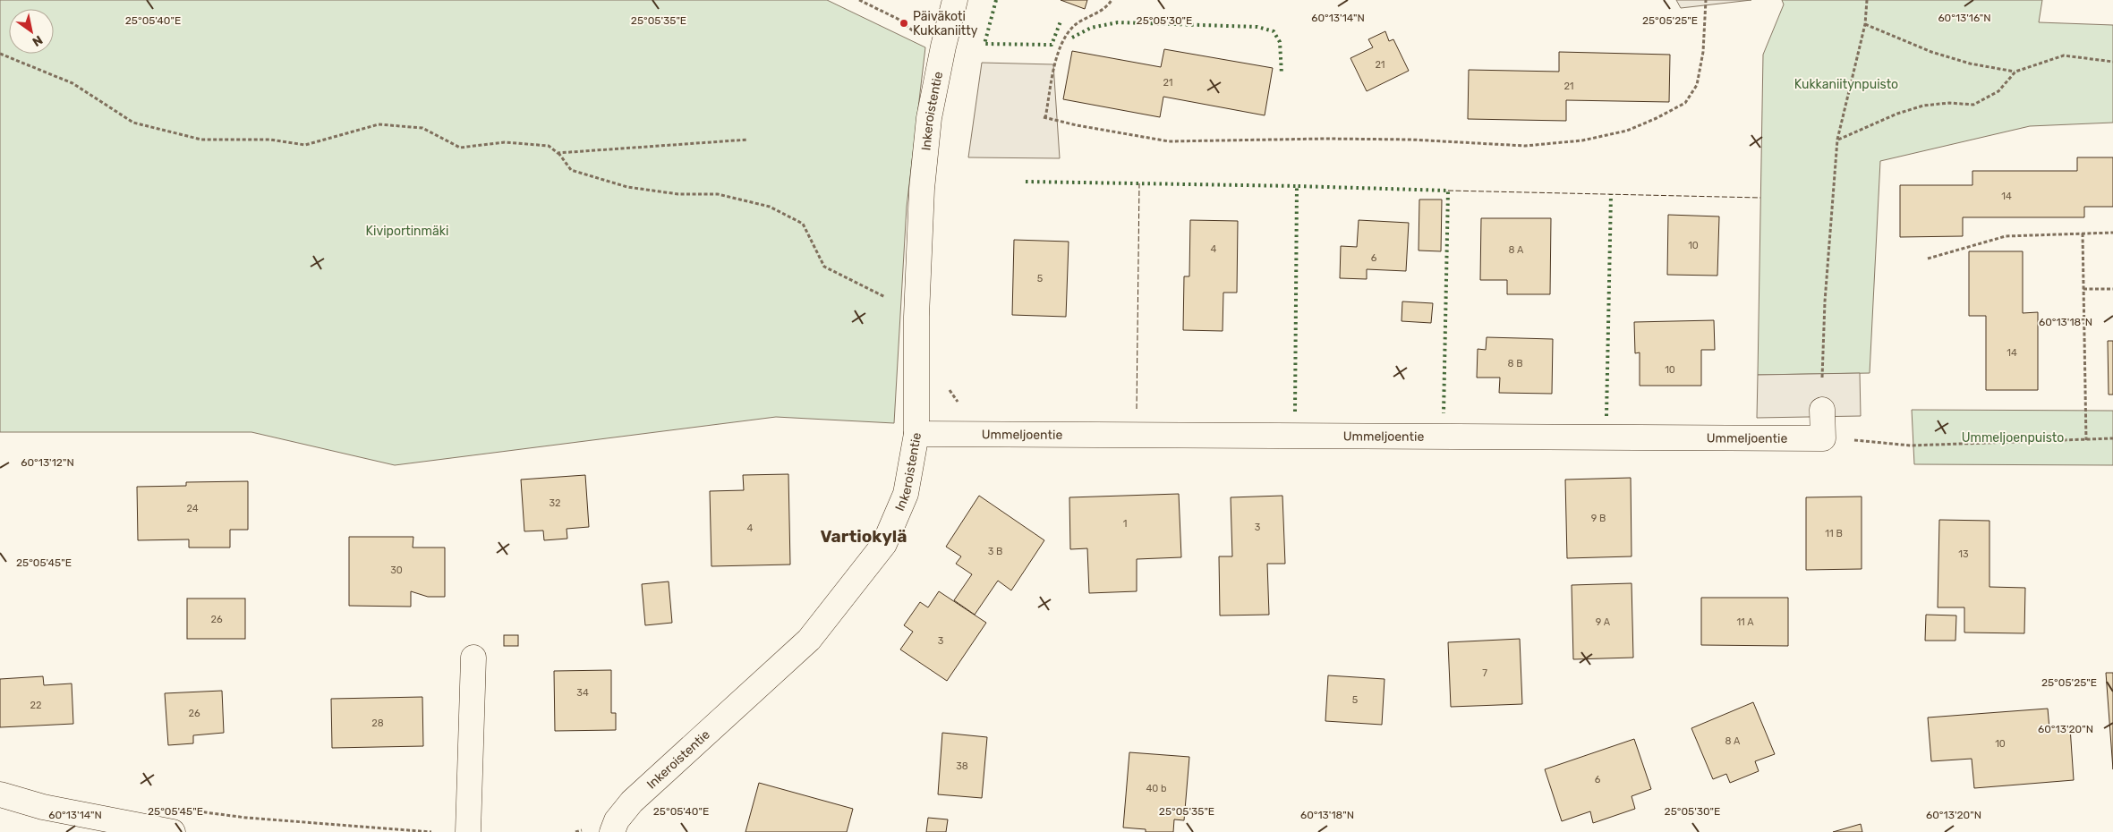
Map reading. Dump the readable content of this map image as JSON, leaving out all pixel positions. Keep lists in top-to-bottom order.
{
  "streets": {
    "street": ["Inkeroistentie", "Ummeljoentie"]
  },
  "crossings": [
    ["Inkeroistentie", "Ummeljoentie"]
  ],
  "districts": ["Vartiokylä"],
  "parks": ["Kukkaniitynpuisto", "Kiviportinmäki", "Ummeljoenpuisto"],
  "places": ["Päiväkoti Kukkaniitty"],
  "house_numbers": [
    "21",
    "21",
    "21",
    "14",
    "10",
    "4",
    "8 A",
    "6",
    "5",
    "14",
    "8 B",
    "10",
    "32",
    "24",
    "9 B",
    "1",
    "3",
    "4",
    "11 B",
    "3 B",
    "13",
    "30",
    "26",
    "9 A",
    "11 A",
    "3",
    "7",
    "34",
    "5",
    "22",
    "26",
    "28",
    "8 A",
    "10",
    "38",
    "6",
    "40 b"
  ],
  "north": "bottom right",
  "coordinates": [
    "60°13'14\"N",
    "60°13'16\"N",
    "25°05'40\"E",
    "25°05'35\"E",
    "25°05'30\"E",
    "25°05'25\"E",
    "60°13'18\"N",
    "60°13'12\"N",
    "25°05'45\"E",
    "60°13'20\"N"
  ]
}
